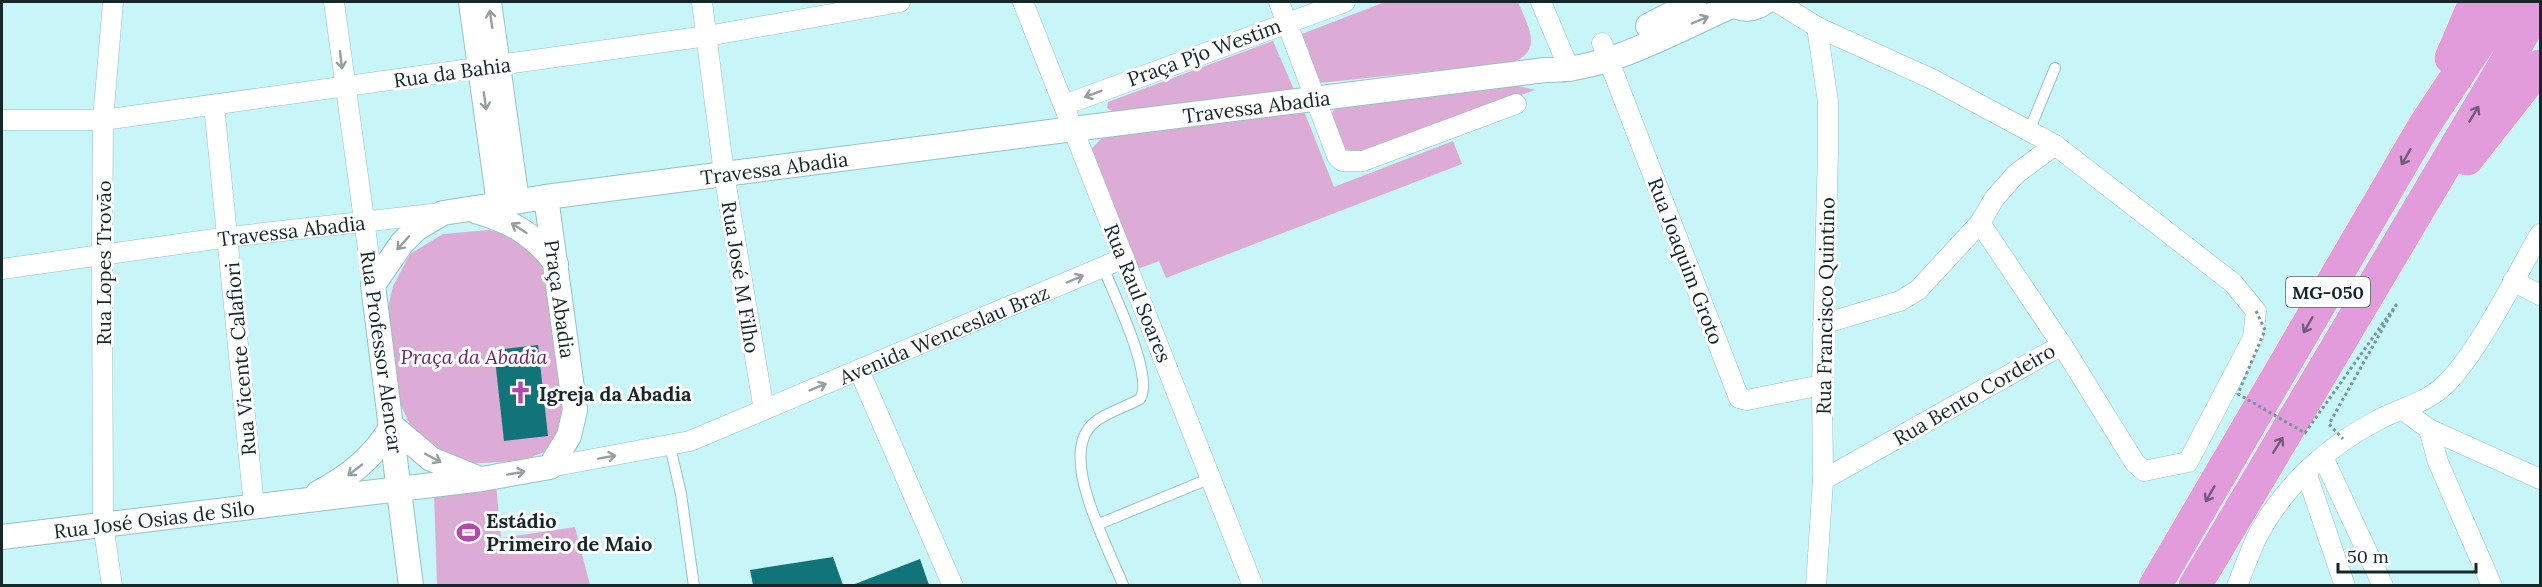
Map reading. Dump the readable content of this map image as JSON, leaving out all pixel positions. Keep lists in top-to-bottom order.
{
  "streets": {
    "highway": ["MG-050"],
    "street": [
      "Praça Pjo Westim",
      "Rua da Bahia",
      "Travessa Abadia",
      "Rua Joaquim Groto",
      "Rua Lopes Trovão",
      "Rua José M Filho",
      "Rua Raul Soares",
      "Praça Abadia",
      "Rua Francisco Quintino",
      "Avenida Wenceslau Braz",
      "Rua Professor Alencar",
      "Rua Vicente Calafiori",
      "Rua Bento Cordeiro",
      "Rua José Osias de Silo"
    ]
  },
  "crossings": [
    ["Praça Pjo Westim", "Rua Raul Soares"],
    ["Rua da Bahia", "Rua Lopes Trovão"],
    ["Rua da Bahia", "Rua José M Filho"],
    ["Rua da Bahia", "Rua Professor Alencar"],
    ["Rua da Bahia", "Rua Vicente Calafiori"],
    ["Travessa Abadia", "Rua Joaquim Groto"],
    ["Travessa Abadia", "Rua Lopes Trovão"],
    ["Travessa Abadia", "Rua José M Filho"],
    ["Travessa Abadia", "Rua Raul Soares"],
    ["Travessa Abadia", "Praça Abadia"],
    ["Travessa Abadia", "Rua Professor Alencar"],
    ["Travessa Abadia", "Rua Vicente Calafiori"],
    ["Rua Joaquim Groto", "Rua Francisco Quintino"],
    ["Rua Lopes Trovão", "Rua José Osias de Silo"],
    ["Rua José M Filho", "Avenida Wenceslau Braz"],
    ["Rua José M Filho", "Rua José Osias de Silo"],
    ["Rua Raul Soares", "Avenida Wenceslau Braz"],
    ["Praça Abadia", "Rua José Osias de Silo"],
    ["Rua Francisco Quintino", "Rua Bento Cordeiro"],
    ["Avenida Wenceslau Braz", "Rua José Osias de Silo"],
    ["Rua Professor Alencar", "Rua José Osias de Silo"],
    ["Rua Vicente Calafiori", "Rua José Osias de Silo"]
  ],
  "one_way": ["Praça Pjo Westim", "Avenida Wenceslau Braz"],
  "parks": ["Praça da Abadia"],
  "places": {
    "church": ["Igreja da Abadia"],
    "sports": ["Estádio Primeiro de Maio"]
  },
  "scale_bar": "50 m"
}
